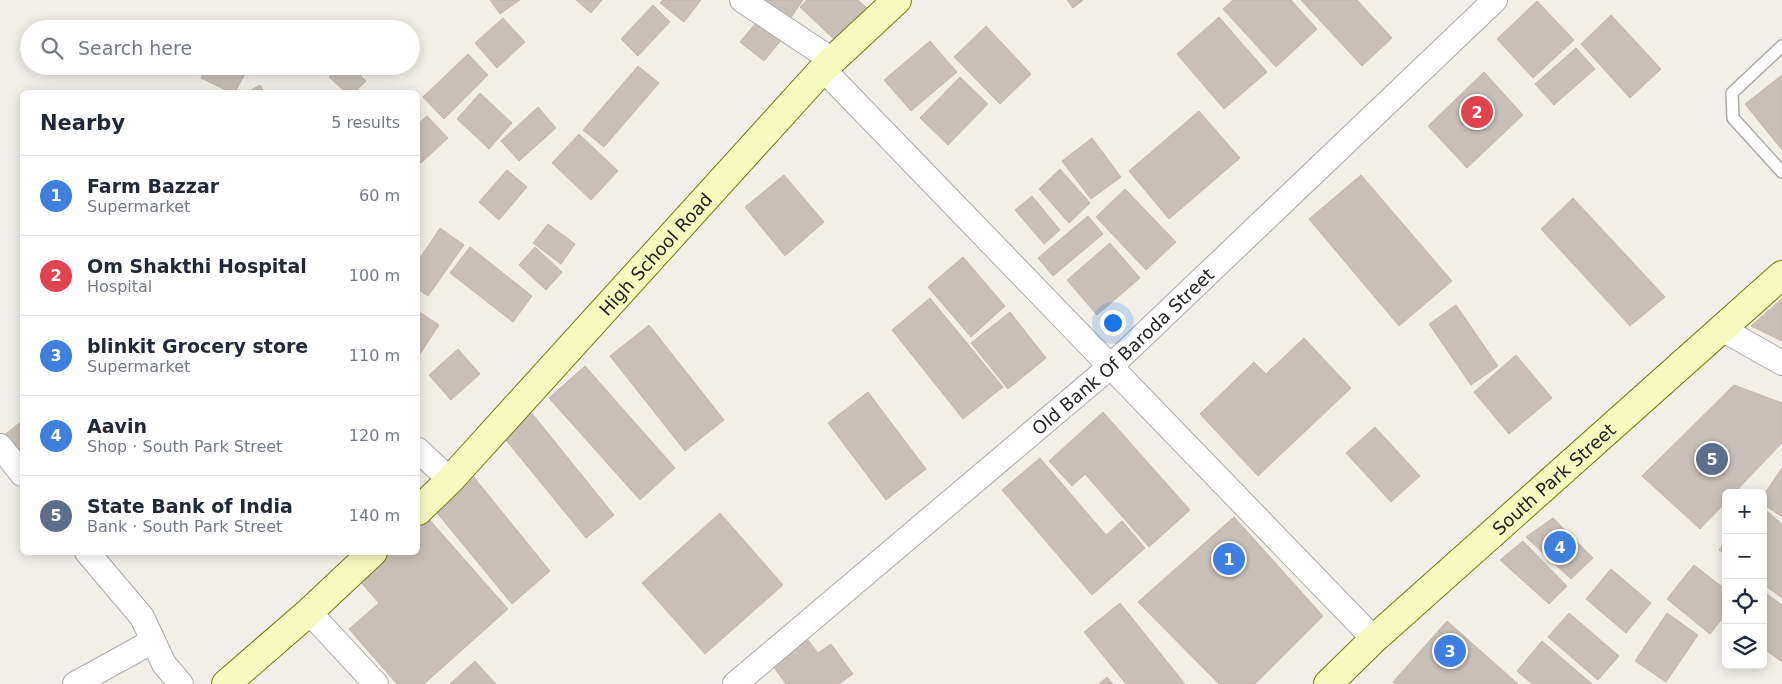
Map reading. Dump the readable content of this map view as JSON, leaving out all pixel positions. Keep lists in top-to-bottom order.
{
  "streets": {
    "street": ["High School Road", "Old Bank Of Baroda Street", "South Park Street"]
  },
  "page": {
    "search": "Search here",
    "heading": ["Nearby", "5 results"],
    "pins": [
      "2",
      "5",
      "4",
      "1",
      "3"
    ],
    "list": [
      {
        "mark": "1",
        "name": "Farm Bazzar",
        "note": "Supermarket",
        "value": "60 m"
      },
      {
        "mark": "2",
        "name": "Om Shakthi Hospital",
        "note": "Hospital",
        "value": "100 m"
      },
      {
        "mark": "3",
        "name": "blinkit Grocery store",
        "note": "Supermarket",
        "value": "110 m"
      },
      {
        "mark": "4",
        "name": "Aavin",
        "note": "Shop · South Park Street",
        "value": "120 m"
      },
      {
        "mark": "5",
        "name": "State Bank of India",
        "note": "Bank · South Park Street",
        "value": "140 m"
      }
    ],
    "map_buttons": ["+", "−"]
  }
}
